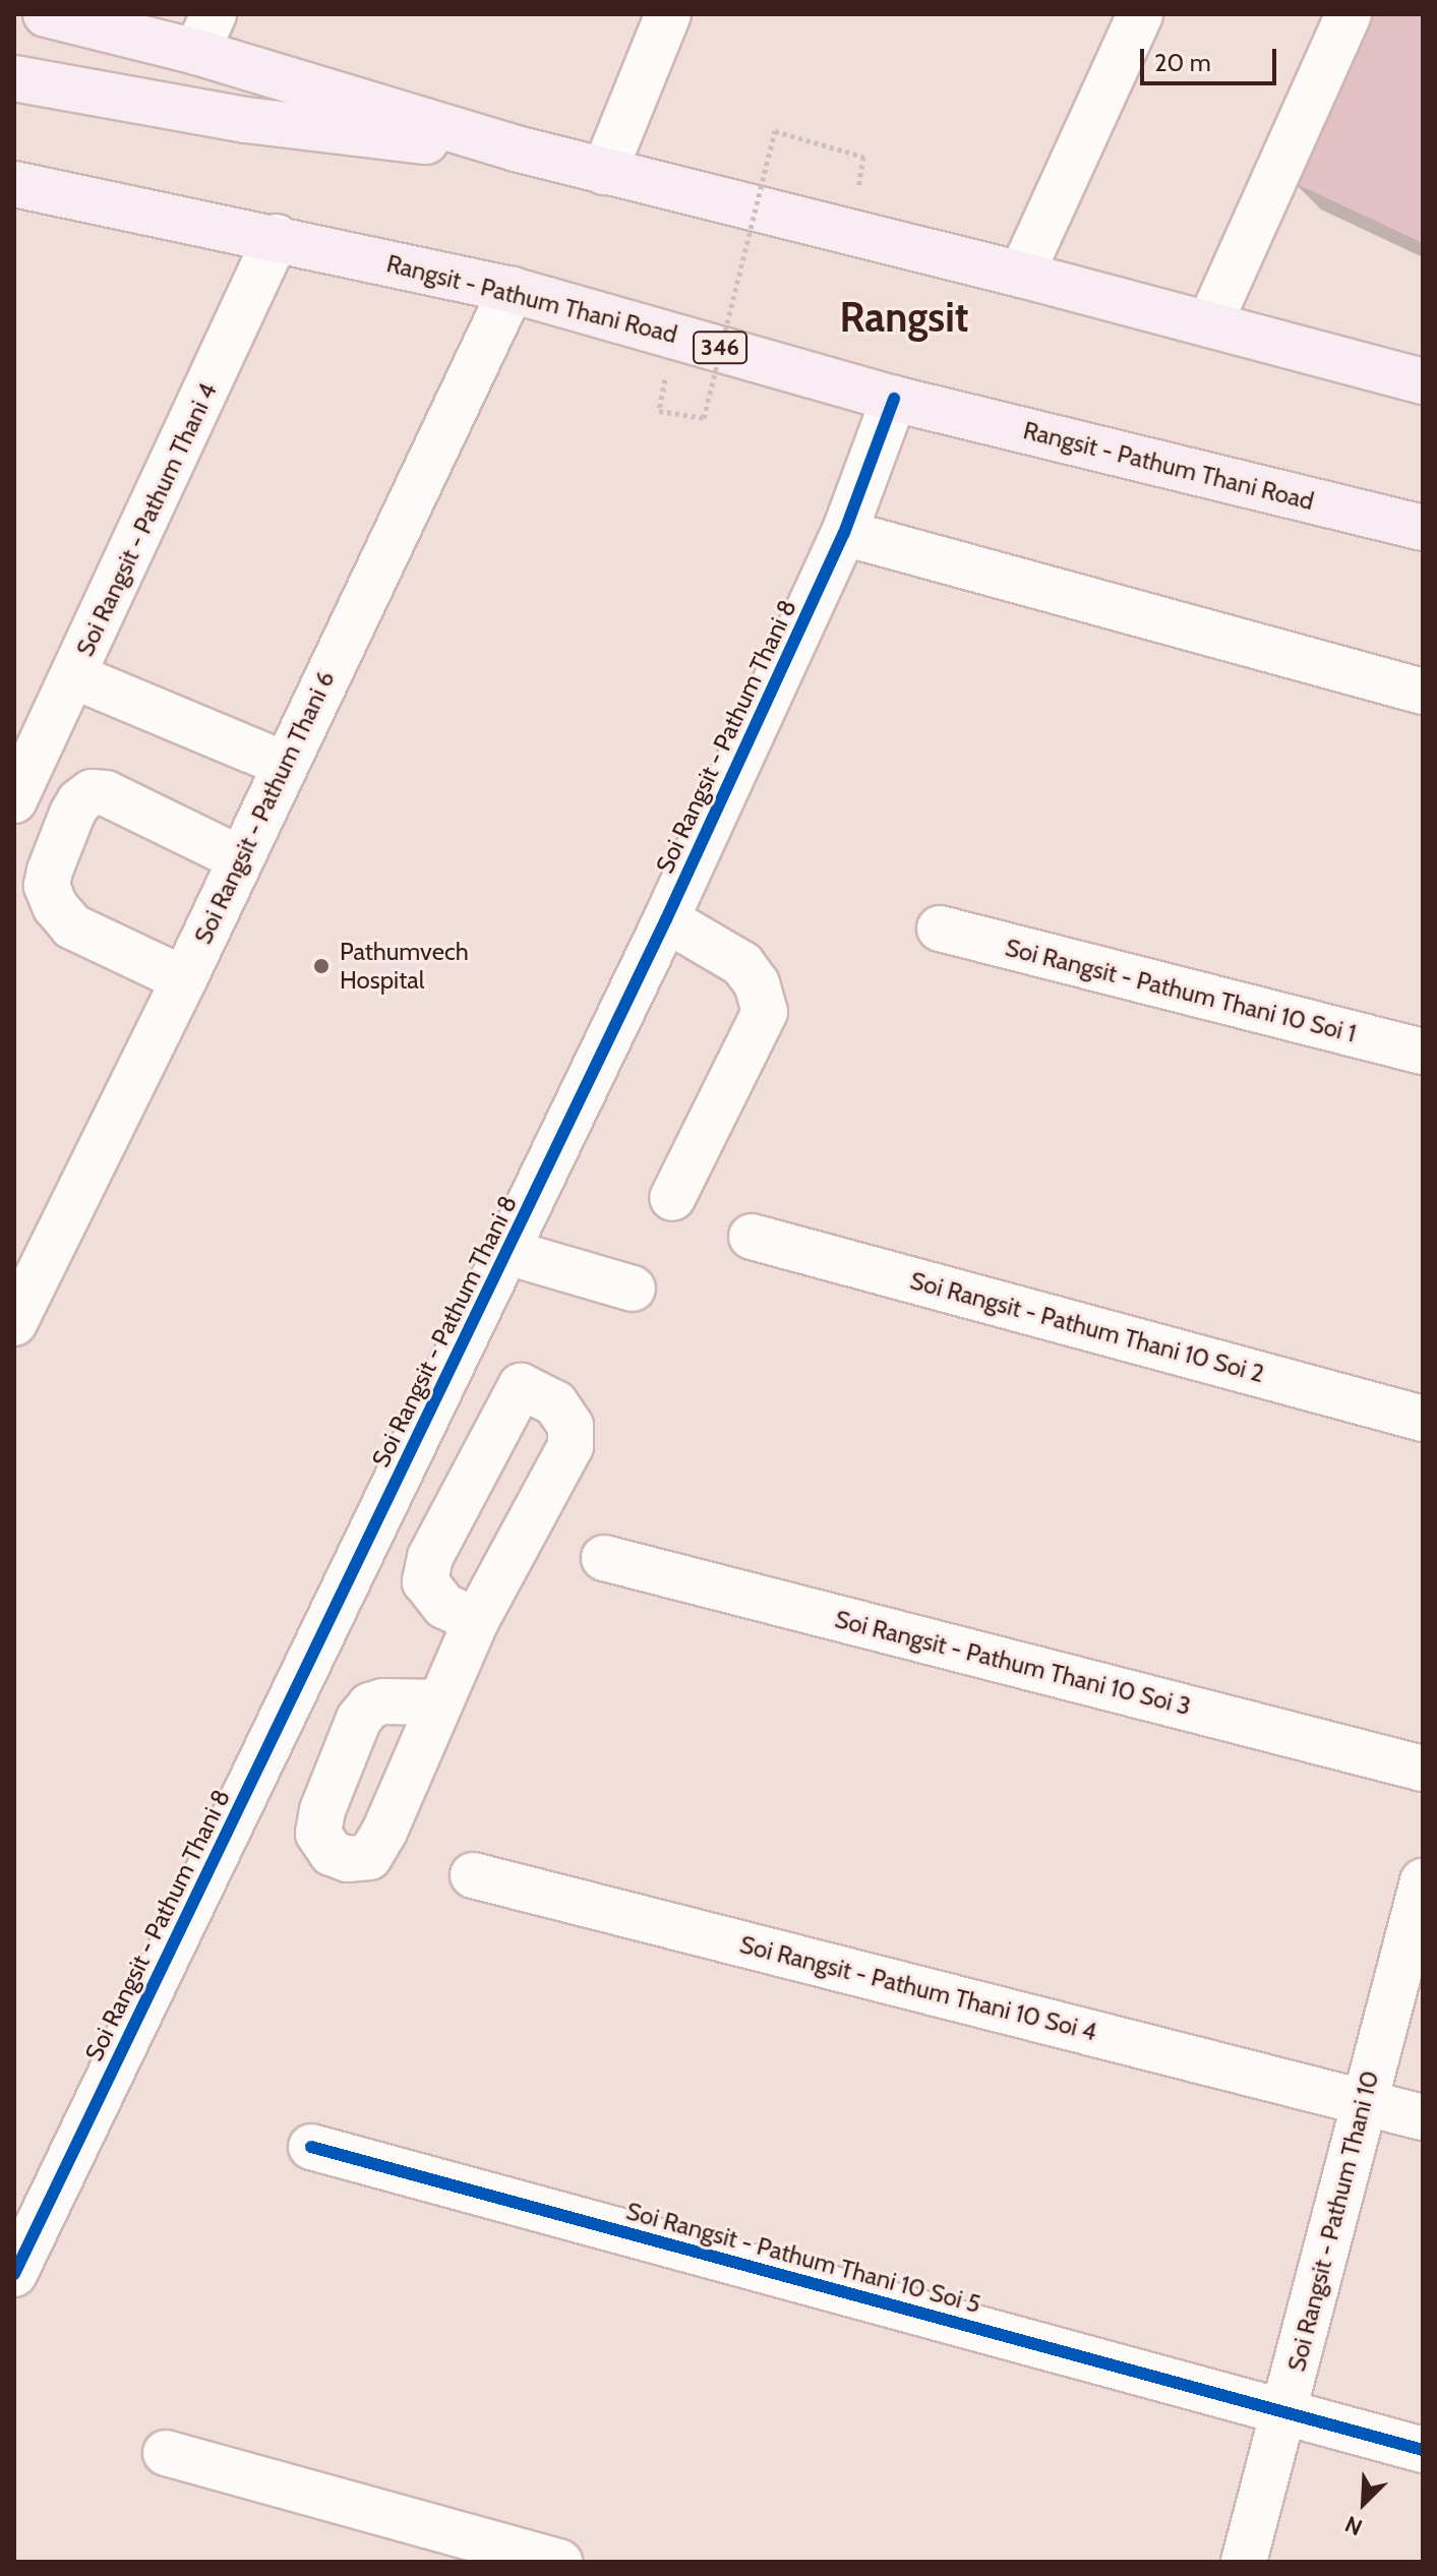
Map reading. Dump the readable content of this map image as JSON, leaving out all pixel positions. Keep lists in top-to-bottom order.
{
  "streets": {
    "main road": ["Rangsit - Pathum Thani Road", "346"],
    "street": [
      "Soi Rangsit - Pathum Thani 4",
      "Soi Rangsit - Pathum Thani 8",
      "Soi Rangsit - Pathum Thani 6",
      "Soi Rangsit - Pathum Thani 10 Soi 1",
      "Soi Rangsit - Pathum Thani 10 Soi 2",
      "Soi Rangsit - Pathum Thani 10 Soi 3",
      "Soi Rangsit - Pathum Thani 10 Soi 4",
      "Soi Rangsit - Pathum Thani 10",
      "Soi Rangsit - Pathum Thani 10 Soi 5"
    ]
  },
  "crossings": [
    ["Rangsit - Pathum Thani Road", "Soi Rangsit - Pathum Thani 4"],
    ["Rangsit - Pathum Thani Road", "Soi Rangsit - Pathum Thani 8"],
    ["Rangsit - Pathum Thani Road", "Soi Rangsit - Pathum Thani 6"],
    ["Soi Rangsit - Pathum Thani 10 Soi 4", "Soi Rangsit - Pathum Thani 10"],
    ["Soi Rangsit - Pathum Thani 10", "Soi Rangsit - Pathum Thani 10 Soi 5"]
  ],
  "districts": ["Rangsit"],
  "places": ["Pathumvech Hospital"],
  "scale_bar": "20 m",
  "north": "bottom left"
}
